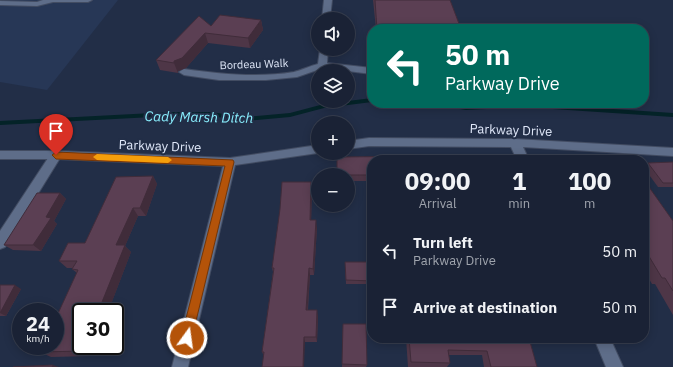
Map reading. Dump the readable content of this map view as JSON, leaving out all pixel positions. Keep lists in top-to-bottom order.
{
  "streets": {
    "street": ["Bordeau Walk", "Parkway Drive"]
  },
  "water": ["Cady Marsh Ditch"],
  "page": {
    "map_buttons": ["+", "−"],
    "turn": ["50 m", "Parkway Drive"],
    "eta": [
      "09:00",
      "Arrival",
      "1",
      "min",
      "100",
      "m"
    ],
    "list": [
      {
        "name": "Turn left",
        "note": "Parkway Drive",
        "value": "50 m"
      },
      {
        "name": "Arrive at destination",
        "value": "50 m"
      }
    ],
    "speed": "24 km/h",
    "limit": "30"
  }
}
